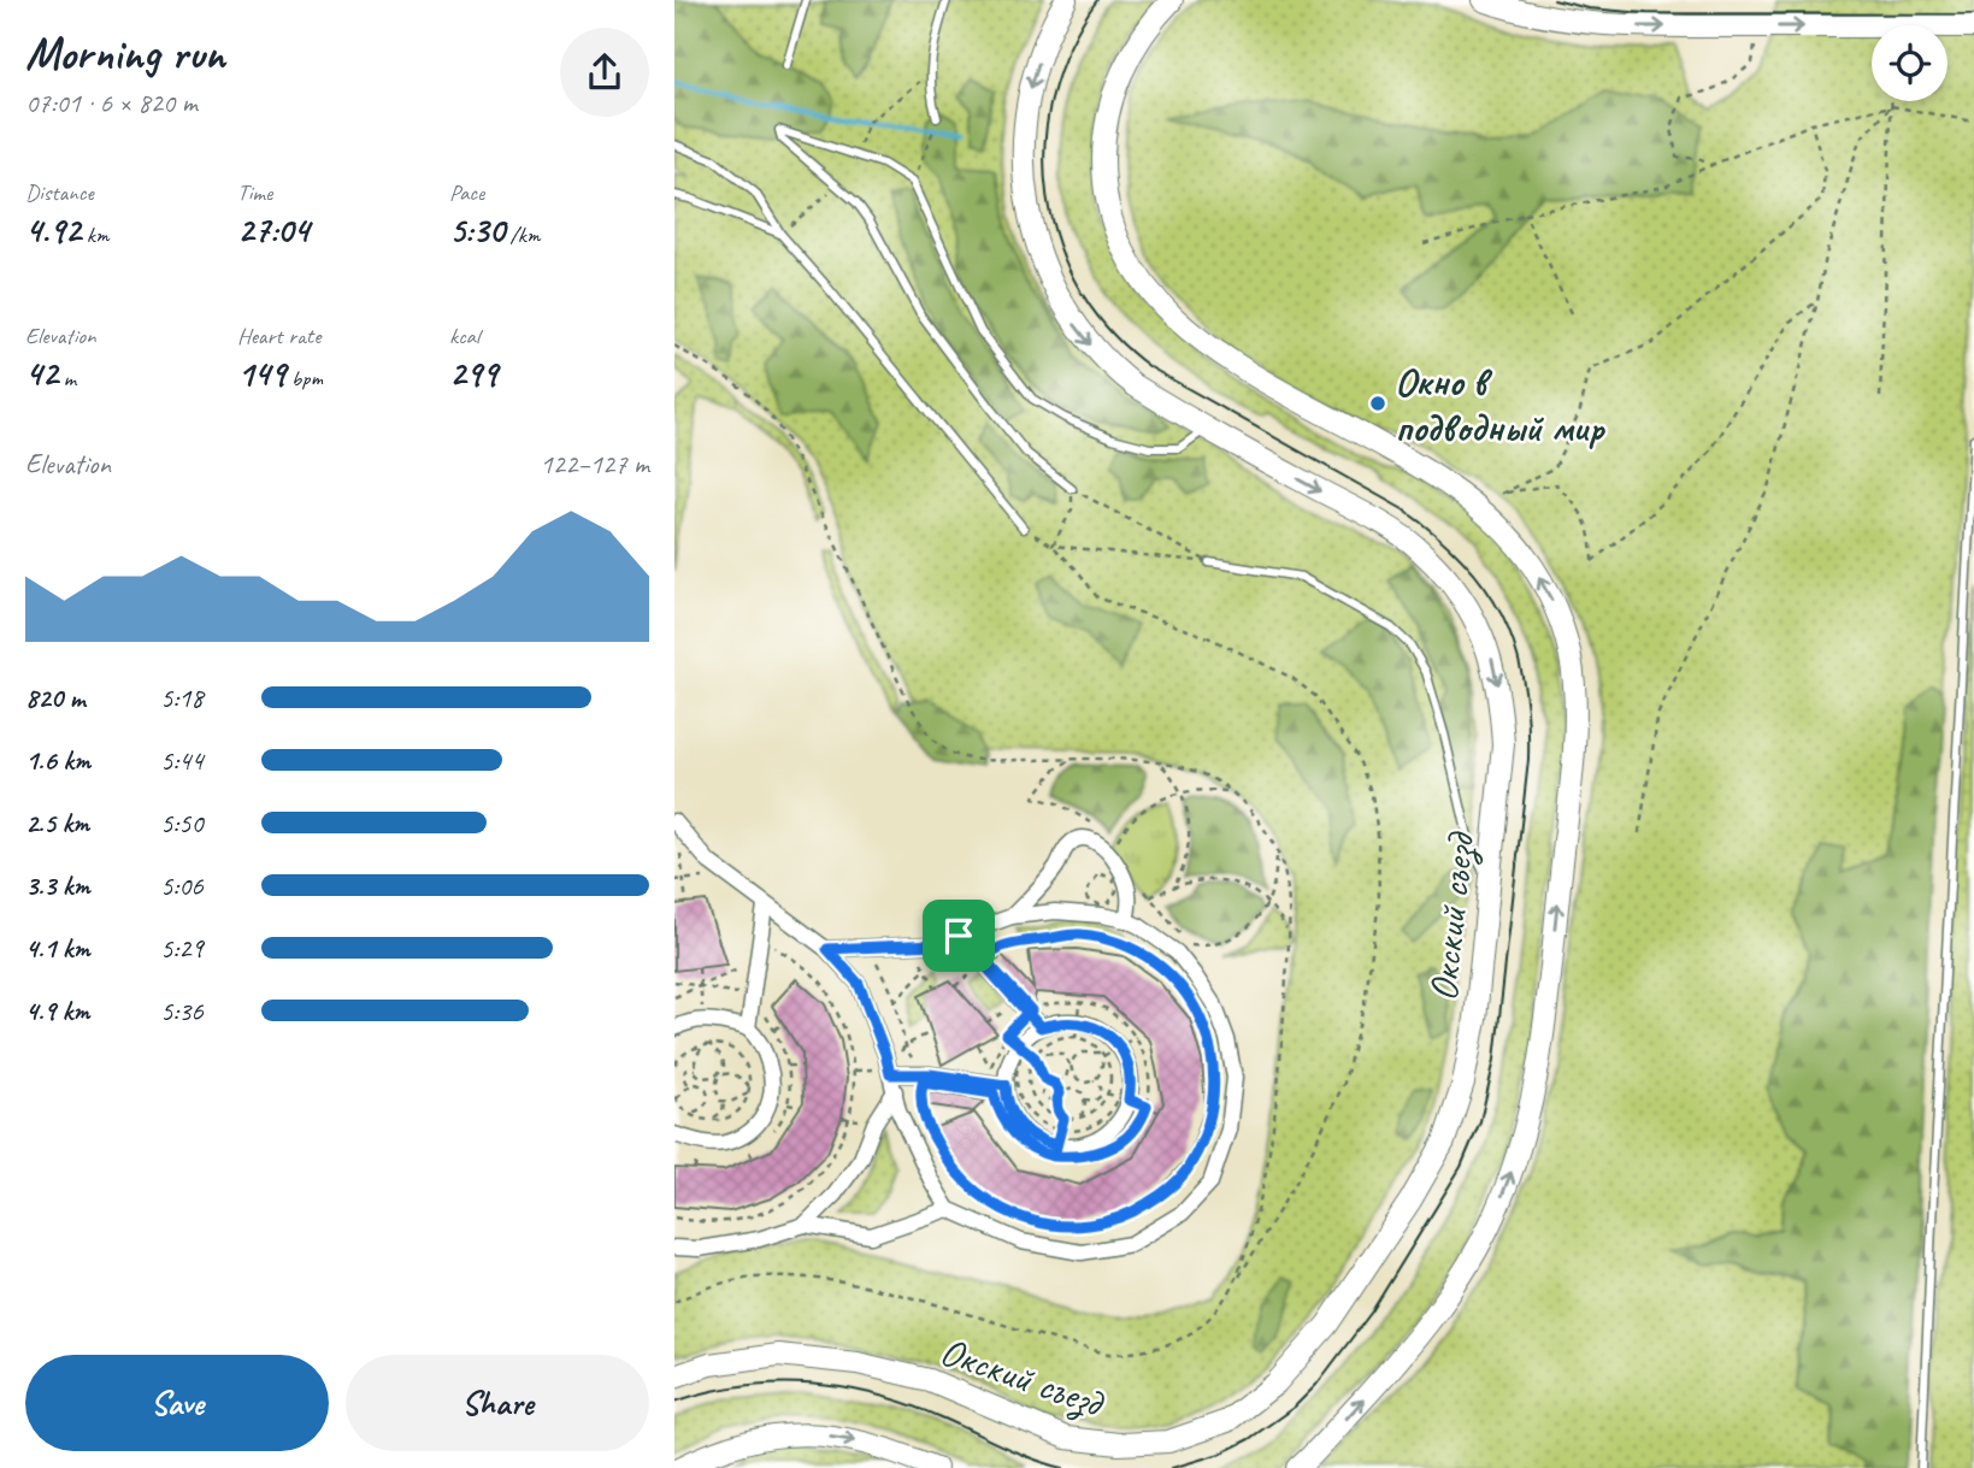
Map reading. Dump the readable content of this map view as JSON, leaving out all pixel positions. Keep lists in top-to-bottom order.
{
  "streets": {
    "main road": ["Окский съезд"]
  },
  "one_way": ["Окский съезд"],
  "places": ["Окно в подводный мир"],
  "page": {
    "heading": ["Morning run", "07:01 · 6 × 820 m"],
    "stats": [
      ["Distance", "4.92 km"],
      ["Time", "27:04"],
      ["Pace", "5:30 /km"],
      ["Elevation", "42 m"],
      ["Heart rate", "149 bpm"],
      ["kcal", "299"]
    ],
    "chart": ["Elevation", "122–127 m"],
    "list": [
      {
        "name": "820 m",
        "note": "5:18"
      },
      {
        "name": "1.6 km",
        "note": "5:44"
      },
      {
        "name": "2.5 km",
        "note": "5:50"
      },
      {
        "name": "3.3 km",
        "note": "5:06"
      },
      {
        "name": "4.1 km",
        "note": "5:29"
      },
      {
        "name": "4.9 km",
        "note": "5:36"
      }
    ],
    "buttons": ["Save", "Share"]
  }
}
